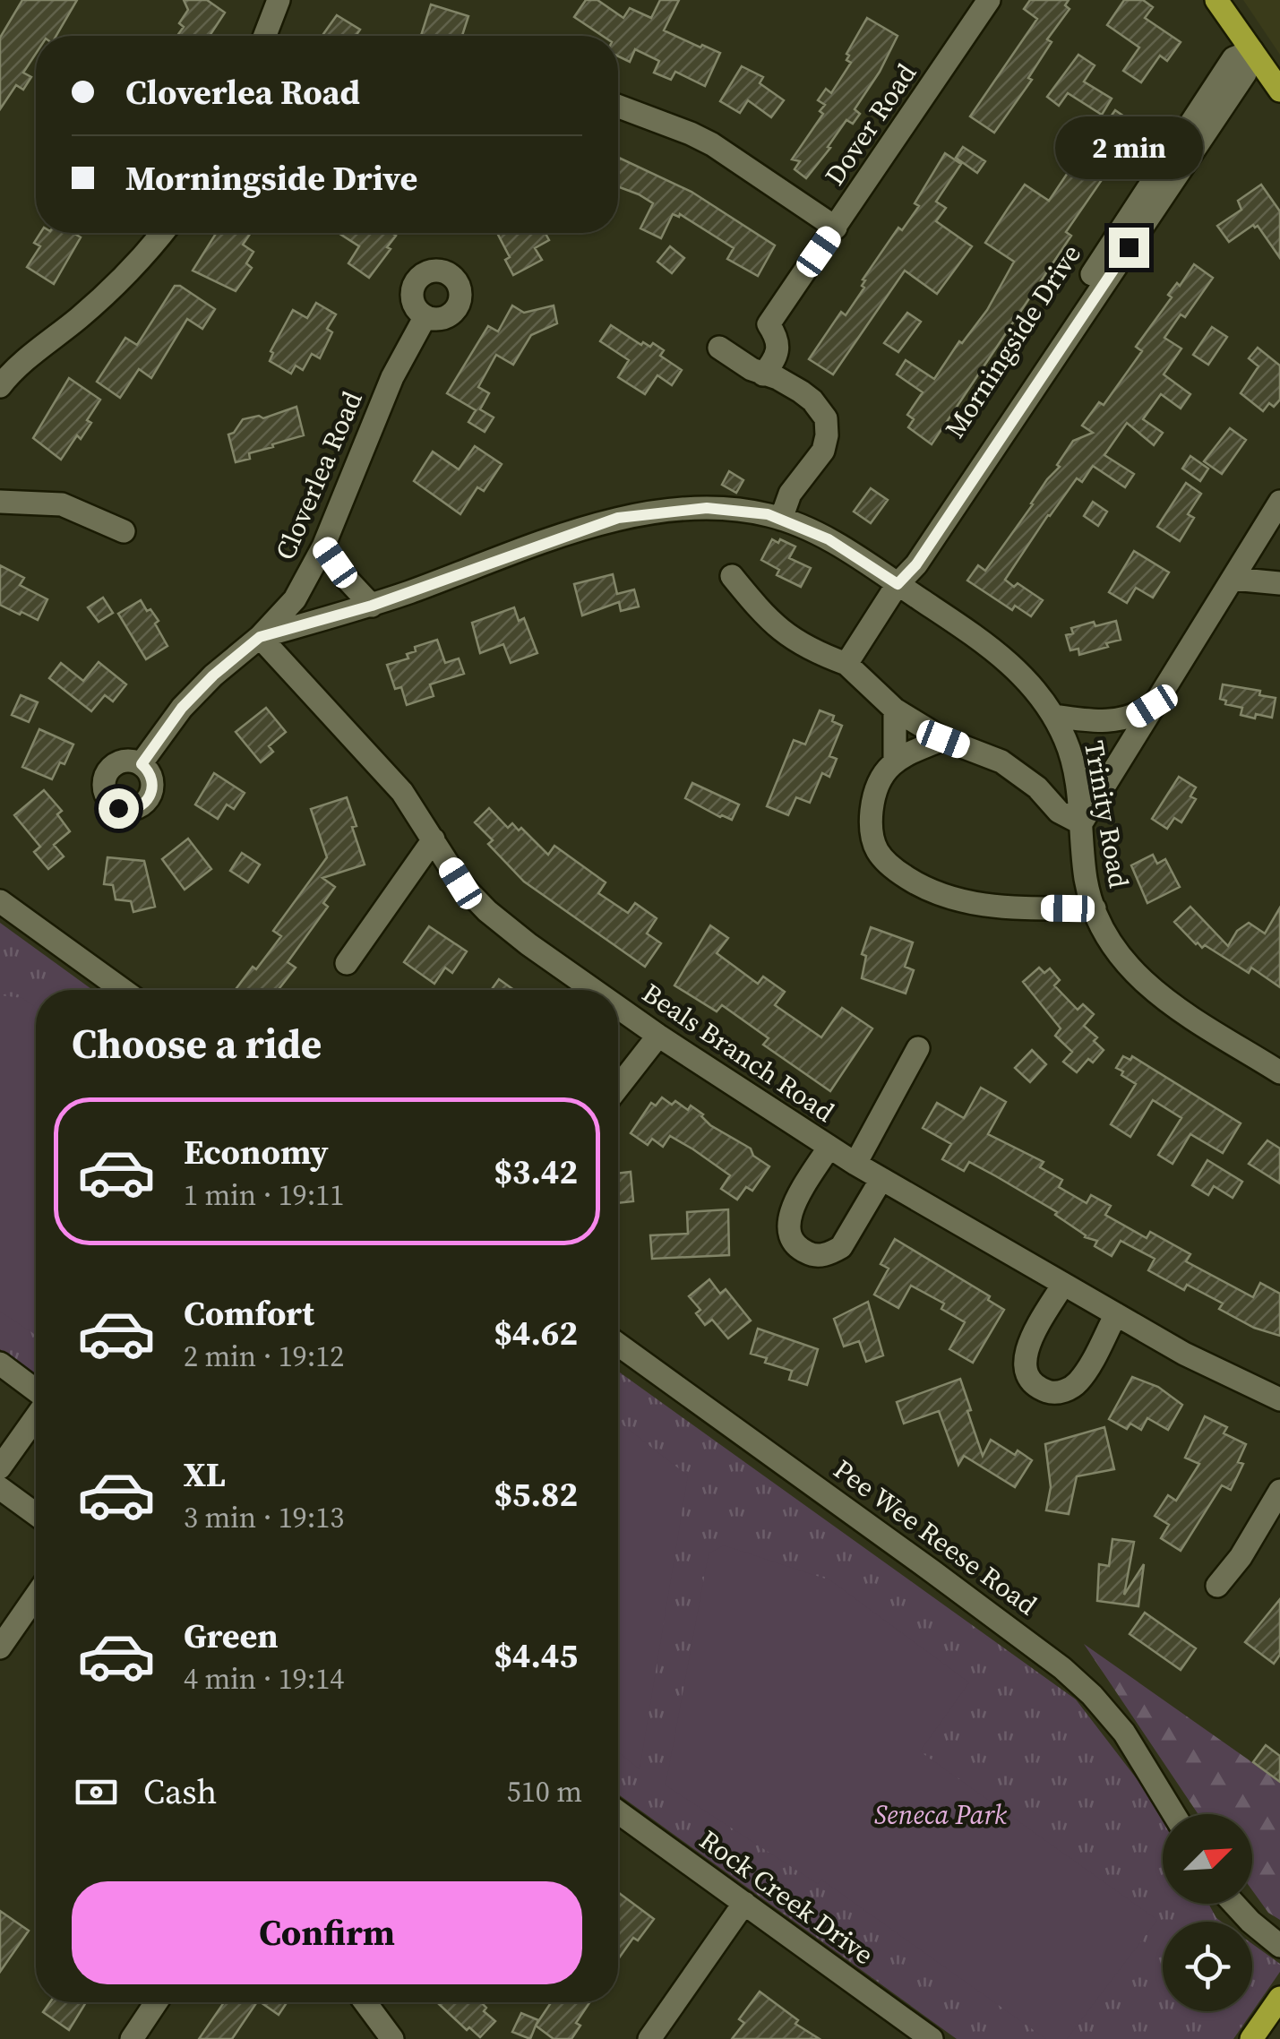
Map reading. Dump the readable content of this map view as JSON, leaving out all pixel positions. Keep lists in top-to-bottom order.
{
  "streets": {
    "street": [
      "Dover Road",
      "Morningside Drive",
      "Cloverlea Road",
      "Trinity Road",
      "Beals Branch Road",
      "Pee Wee Reese Road",
      "Rock Creek Drive"
    ]
  },
  "crossings": [
    ["Morningside Drive", "Trinity Road"],
    ["Cloverlea Road", "Trinity Road"],
    ["Cloverlea Road", "Beals Branch Road"],
    ["Trinity Road", "Beals Branch Road"]
  ],
  "parks": ["Seneca Park"],
  "north": "top right",
  "page": {
    "banner": ["Cloverlea Road", "Morningside Drive"],
    "bubble": "2 min",
    "heading": "Choose a ride",
    "list": [
      {
        "name": "Economy",
        "note": "1 min · 19:11",
        "value": "$3.42"
      },
      {
        "name": "Comfort",
        "note": "2 min · 19:12",
        "value": "$4.62"
      },
      {
        "name": "XL",
        "note": "3 min · 19:13",
        "value": "$5.82"
      },
      {
        "name": "Green",
        "note": "4 min · 19:14",
        "value": "$4.45"
      }
    ],
    "pay": ["Cash", "510 m"],
    "buttons": "Confirm"
  }
}
